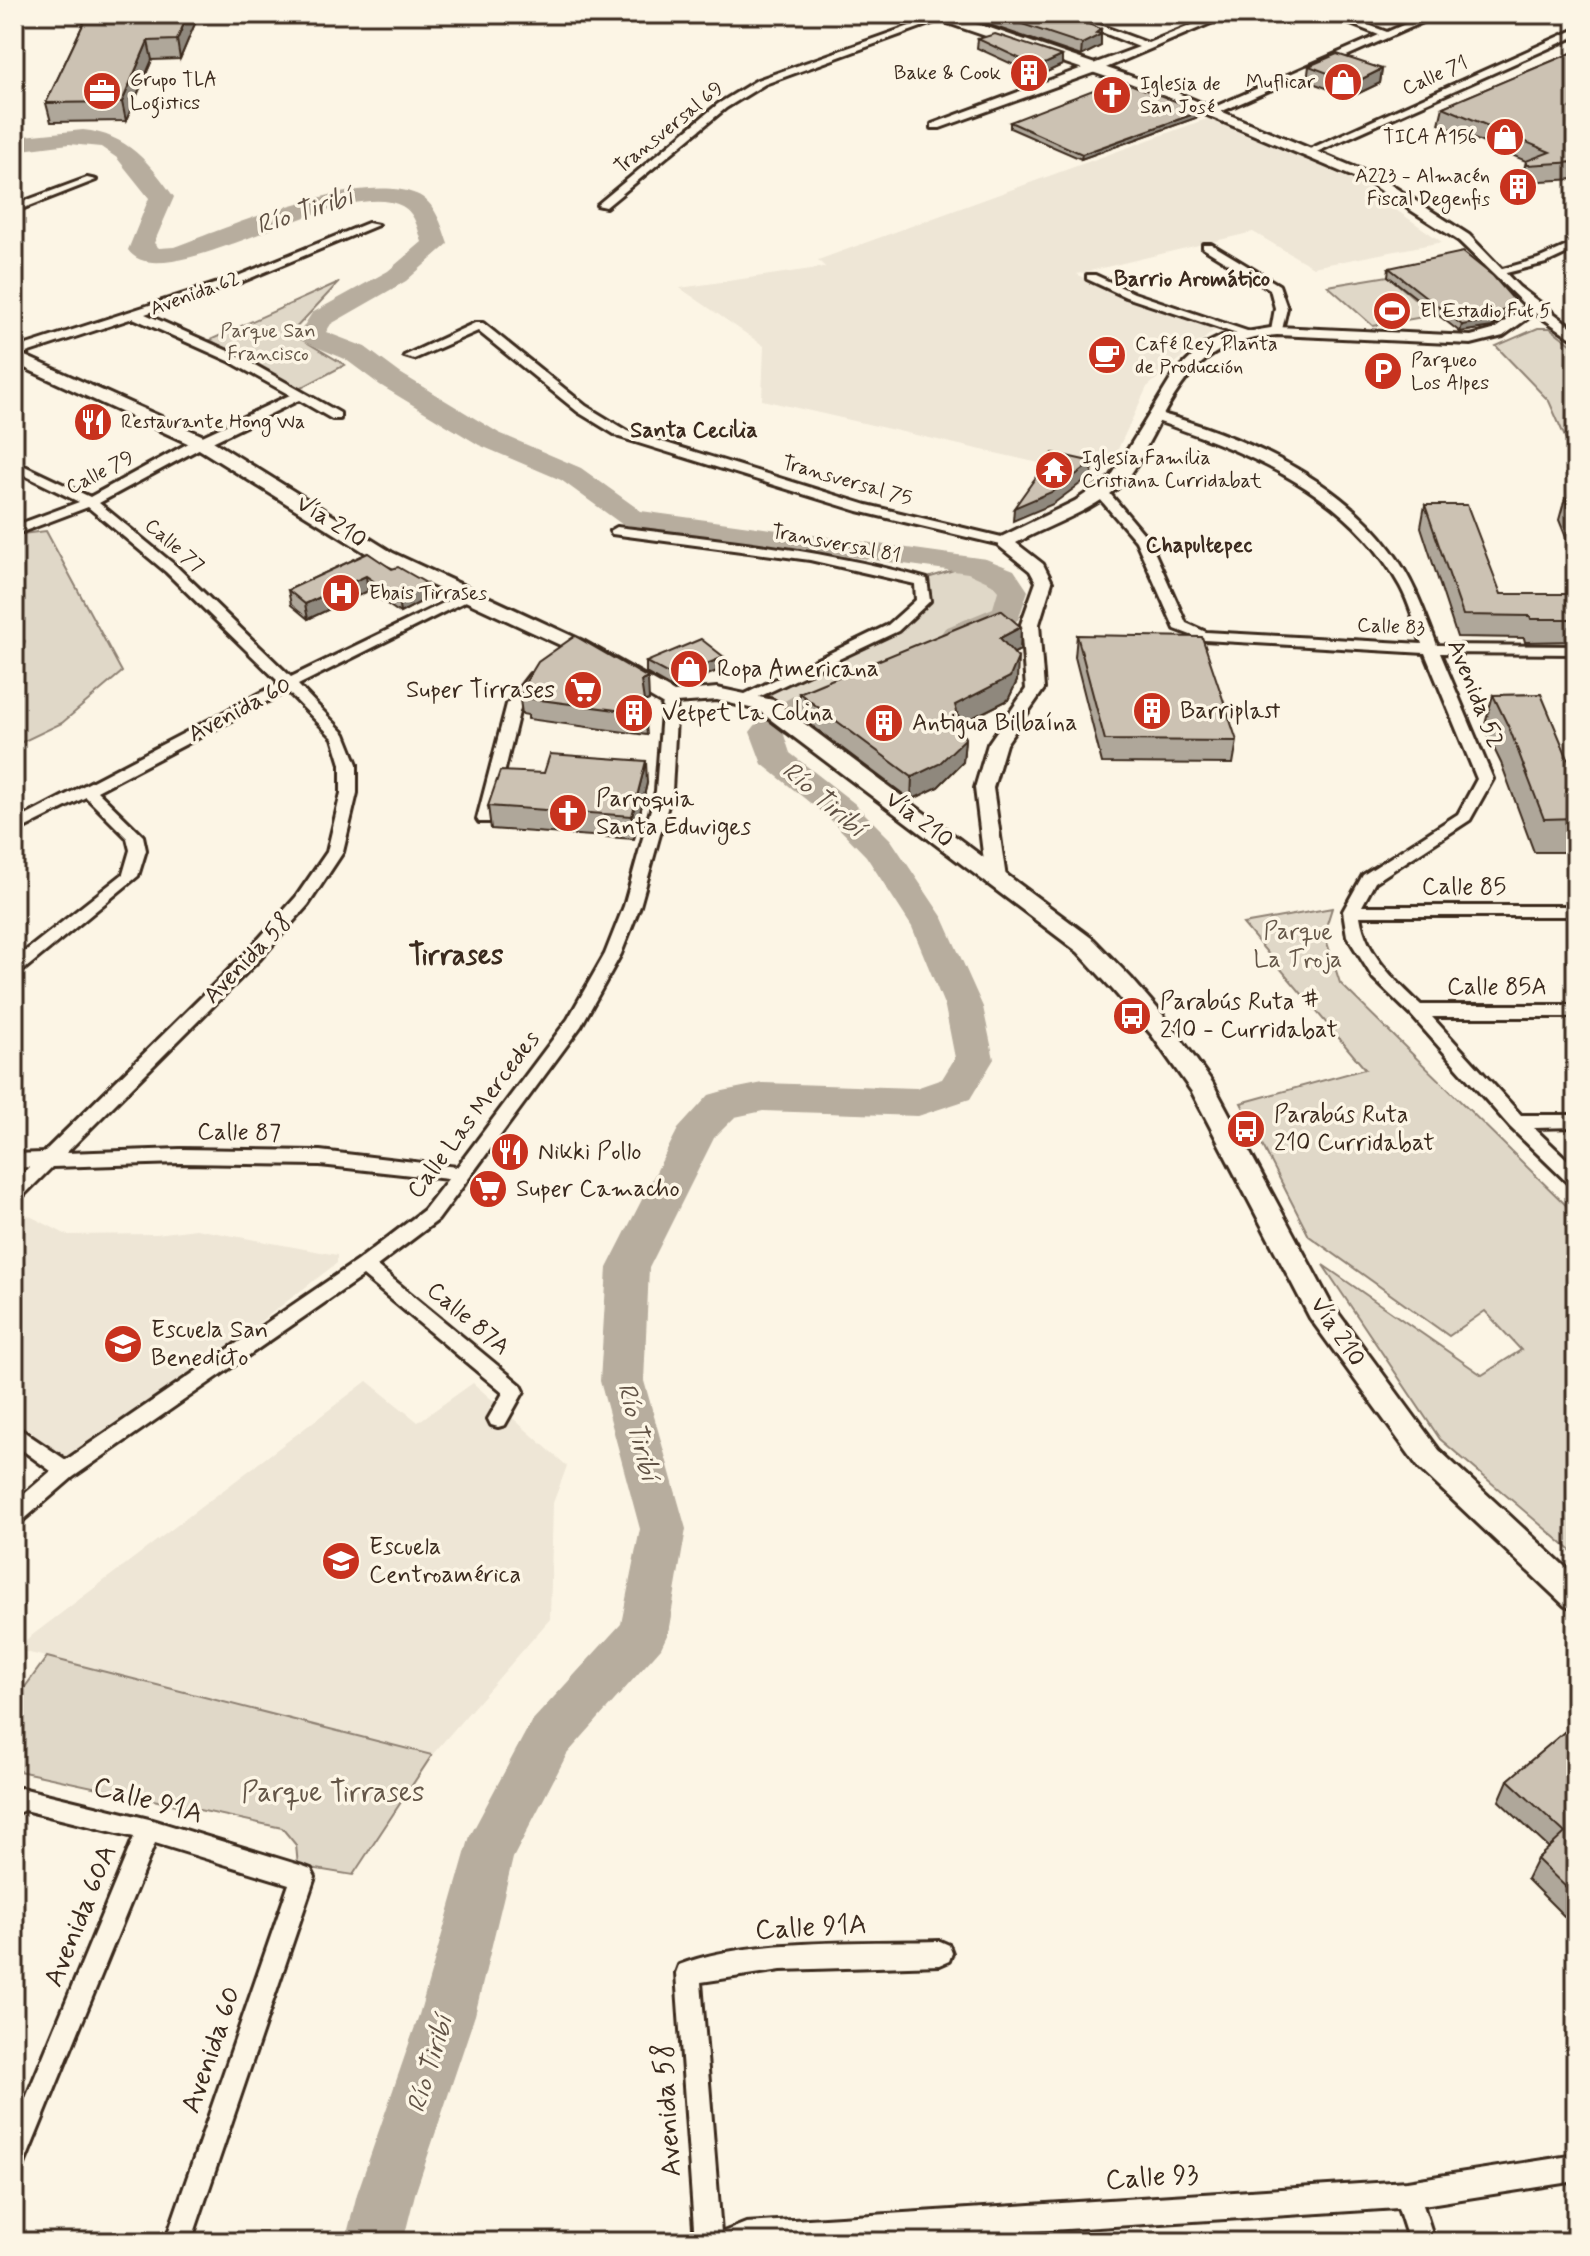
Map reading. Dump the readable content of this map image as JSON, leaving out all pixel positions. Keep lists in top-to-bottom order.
{
  "streets": {
    "main road": ["Vía 210"],
    "street": [
      "Calle 71",
      "Transversal 69",
      "Avenida 62",
      "Calle 79",
      "Transversal 75",
      "Transversal 81",
      "Calle 77",
      "Calle 83",
      "Avenida 52",
      "Avenida 60",
      "Calle 85",
      "Avenida 58",
      "Calle 85A",
      "Calle Las Mercedes",
      "Calle 87",
      "Calle 87A",
      "Calle 91A",
      "Avenida 60A",
      "Calle 93"
    ]
  },
  "crossings": [
    ["Avenida 62", "Vía 210"],
    ["Calle 79", "Vía 210"],
    ["Calle 79", "Calle 77"],
    ["Vía 210", "Transversal 81"],
    ["Vía 210", "Avenida 60"],
    ["Vía 210", "Calle Las Mercedes"],
    ["Calle 77", "Avenida 60"],
    ["Calle 77", "Avenida 58"],
    ["Calle 83", "Avenida 52"],
    ["Avenida 52", "Calle 85"],
    ["Avenida 60", "Avenida 58"],
    ["Avenida 60", "Calle 91A"],
    ["Avenida 58", "Calle 87"],
    ["Avenida 58", "Calle 91A"],
    ["Calle Las Mercedes", "Calle 87"],
    ["Calle Las Mercedes", "Calle 87A"],
    ["Calle 91A", "Avenida 60A"]
  ],
  "districts": [
    "Barrio Aromático",
    "Santa Cecilia",
    "Chapultepec",
    "Tirrases"
  ],
  "water": ["Río Tiribí"],
  "parks": ["Parque San Francisco", "Parque La Troja", "Parque Tirrases"],
  "places": {
    "building": [
      "Bake & Cook",
      "A223 - Almacén Fiscal Degenfis",
      "Barriplast",
      "Vetpet La Colina",
      "Antigua Bilbaína"
    ],
    "shop": ["Muflicar", "TICA A156", "Ropa Americana"],
    "office": ["Grupo TLA Logistics"],
    "church": ["Iglesia de San José", "Parroquia Santa Eduviges"],
    "sports": ["El Estadio Fut 5"],
    "cafe": ["Café Rey Planta de Producción"],
    "parking": ["Parqueo Los Alpes"],
    "restaurant": ["Restaurante Hong Wa", "Nikki Pollo"],
    "temple": ["Iglesia Familia Cristiana Curridabat"],
    "hospital": ["Ebais Tirrases"],
    "supermarket": ["Super Tirrases", "Super Camacho"],
    "bus stop": ["Parabús Ruta # 210 - Curridabat", "Parabús Ruta 210 Curridabat"],
    "school or university": ["Escuela San Benedicto", "Escuela Centroamérica"]
  }
}
